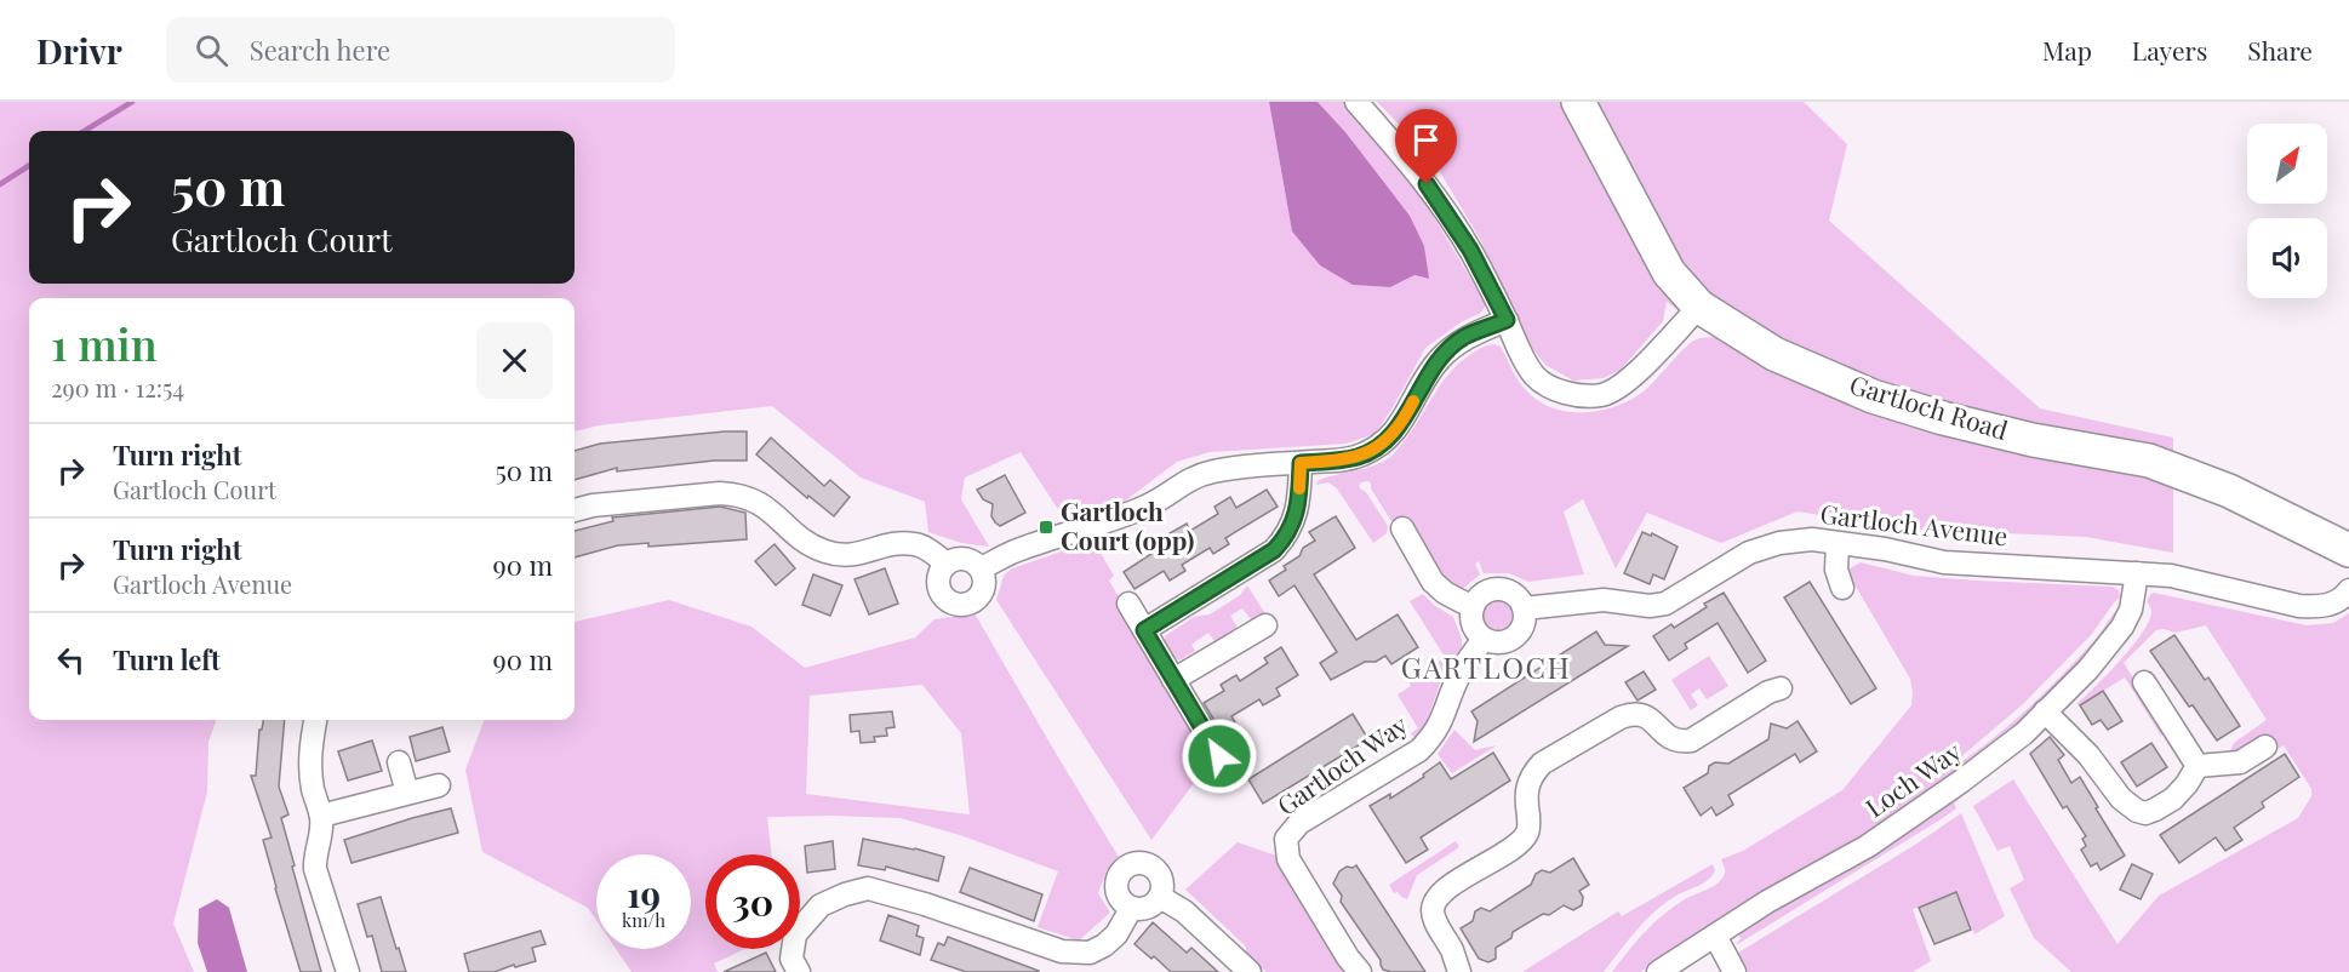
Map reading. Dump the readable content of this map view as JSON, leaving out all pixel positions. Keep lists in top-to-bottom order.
{
  "streets": {
    "main road": ["Gartloch Road"],
    "street": ["Gartloch Avenue", "Gartloch Way", "Loch Way"]
  },
  "crossings": [
    ["Gartloch Avenue", "Gartloch Way"],
    ["Gartloch Avenue", "Loch Way"]
  ],
  "districts": ["GARTLOCH"],
  "places": {
    "transit": ["Gartloch Court (opp)"]
  },
  "north": "top right",
  "page": {
    "header": "Drivr",
    "search": "Search here",
    "nav": ["Map", "Layers", "Share"],
    "turn": ["50 m", "Gartloch Court"],
    "heading": ["1 min", "290 m · 12:54"],
    "list": [
      {
        "name": "Turn right",
        "note": "Gartloch Court",
        "value": "50 m"
      },
      {
        "name": "Turn right",
        "note": "Gartloch Avenue",
        "value": "90 m"
      },
      {
        "name": "Turn left",
        "value": "90 m"
      }
    ],
    "speed": "19 km/h",
    "limit": "30"
  }
}
